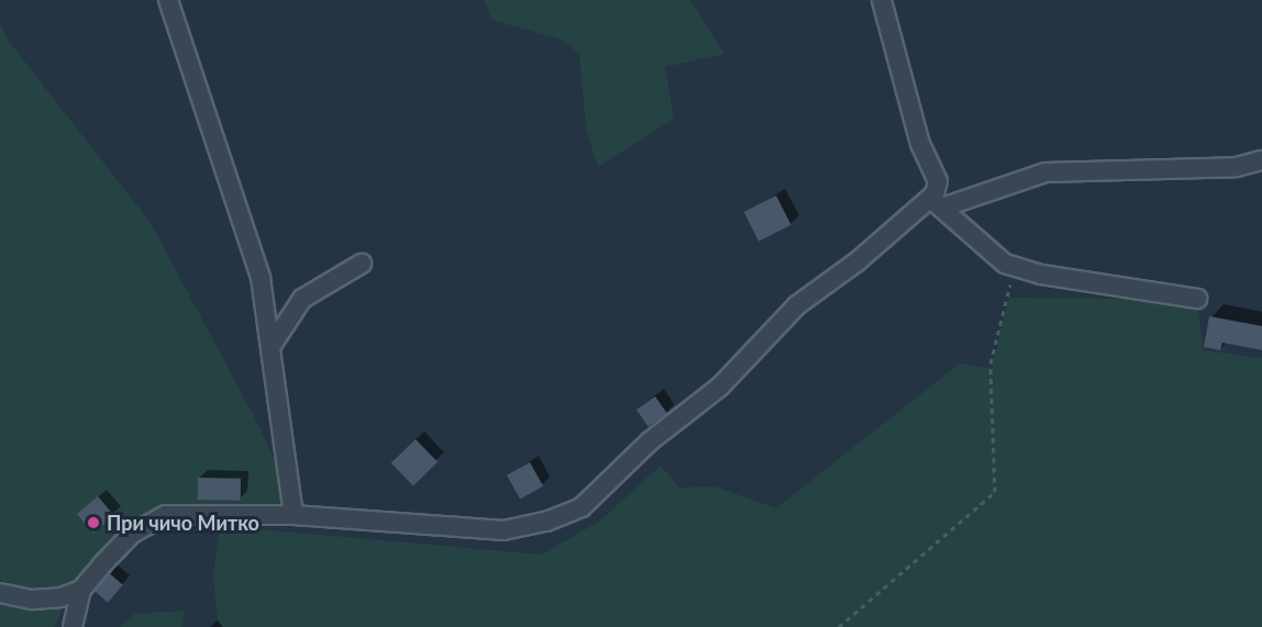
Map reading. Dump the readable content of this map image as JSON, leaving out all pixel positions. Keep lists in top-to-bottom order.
{
  "places": ["При чичо Митко"]
}
